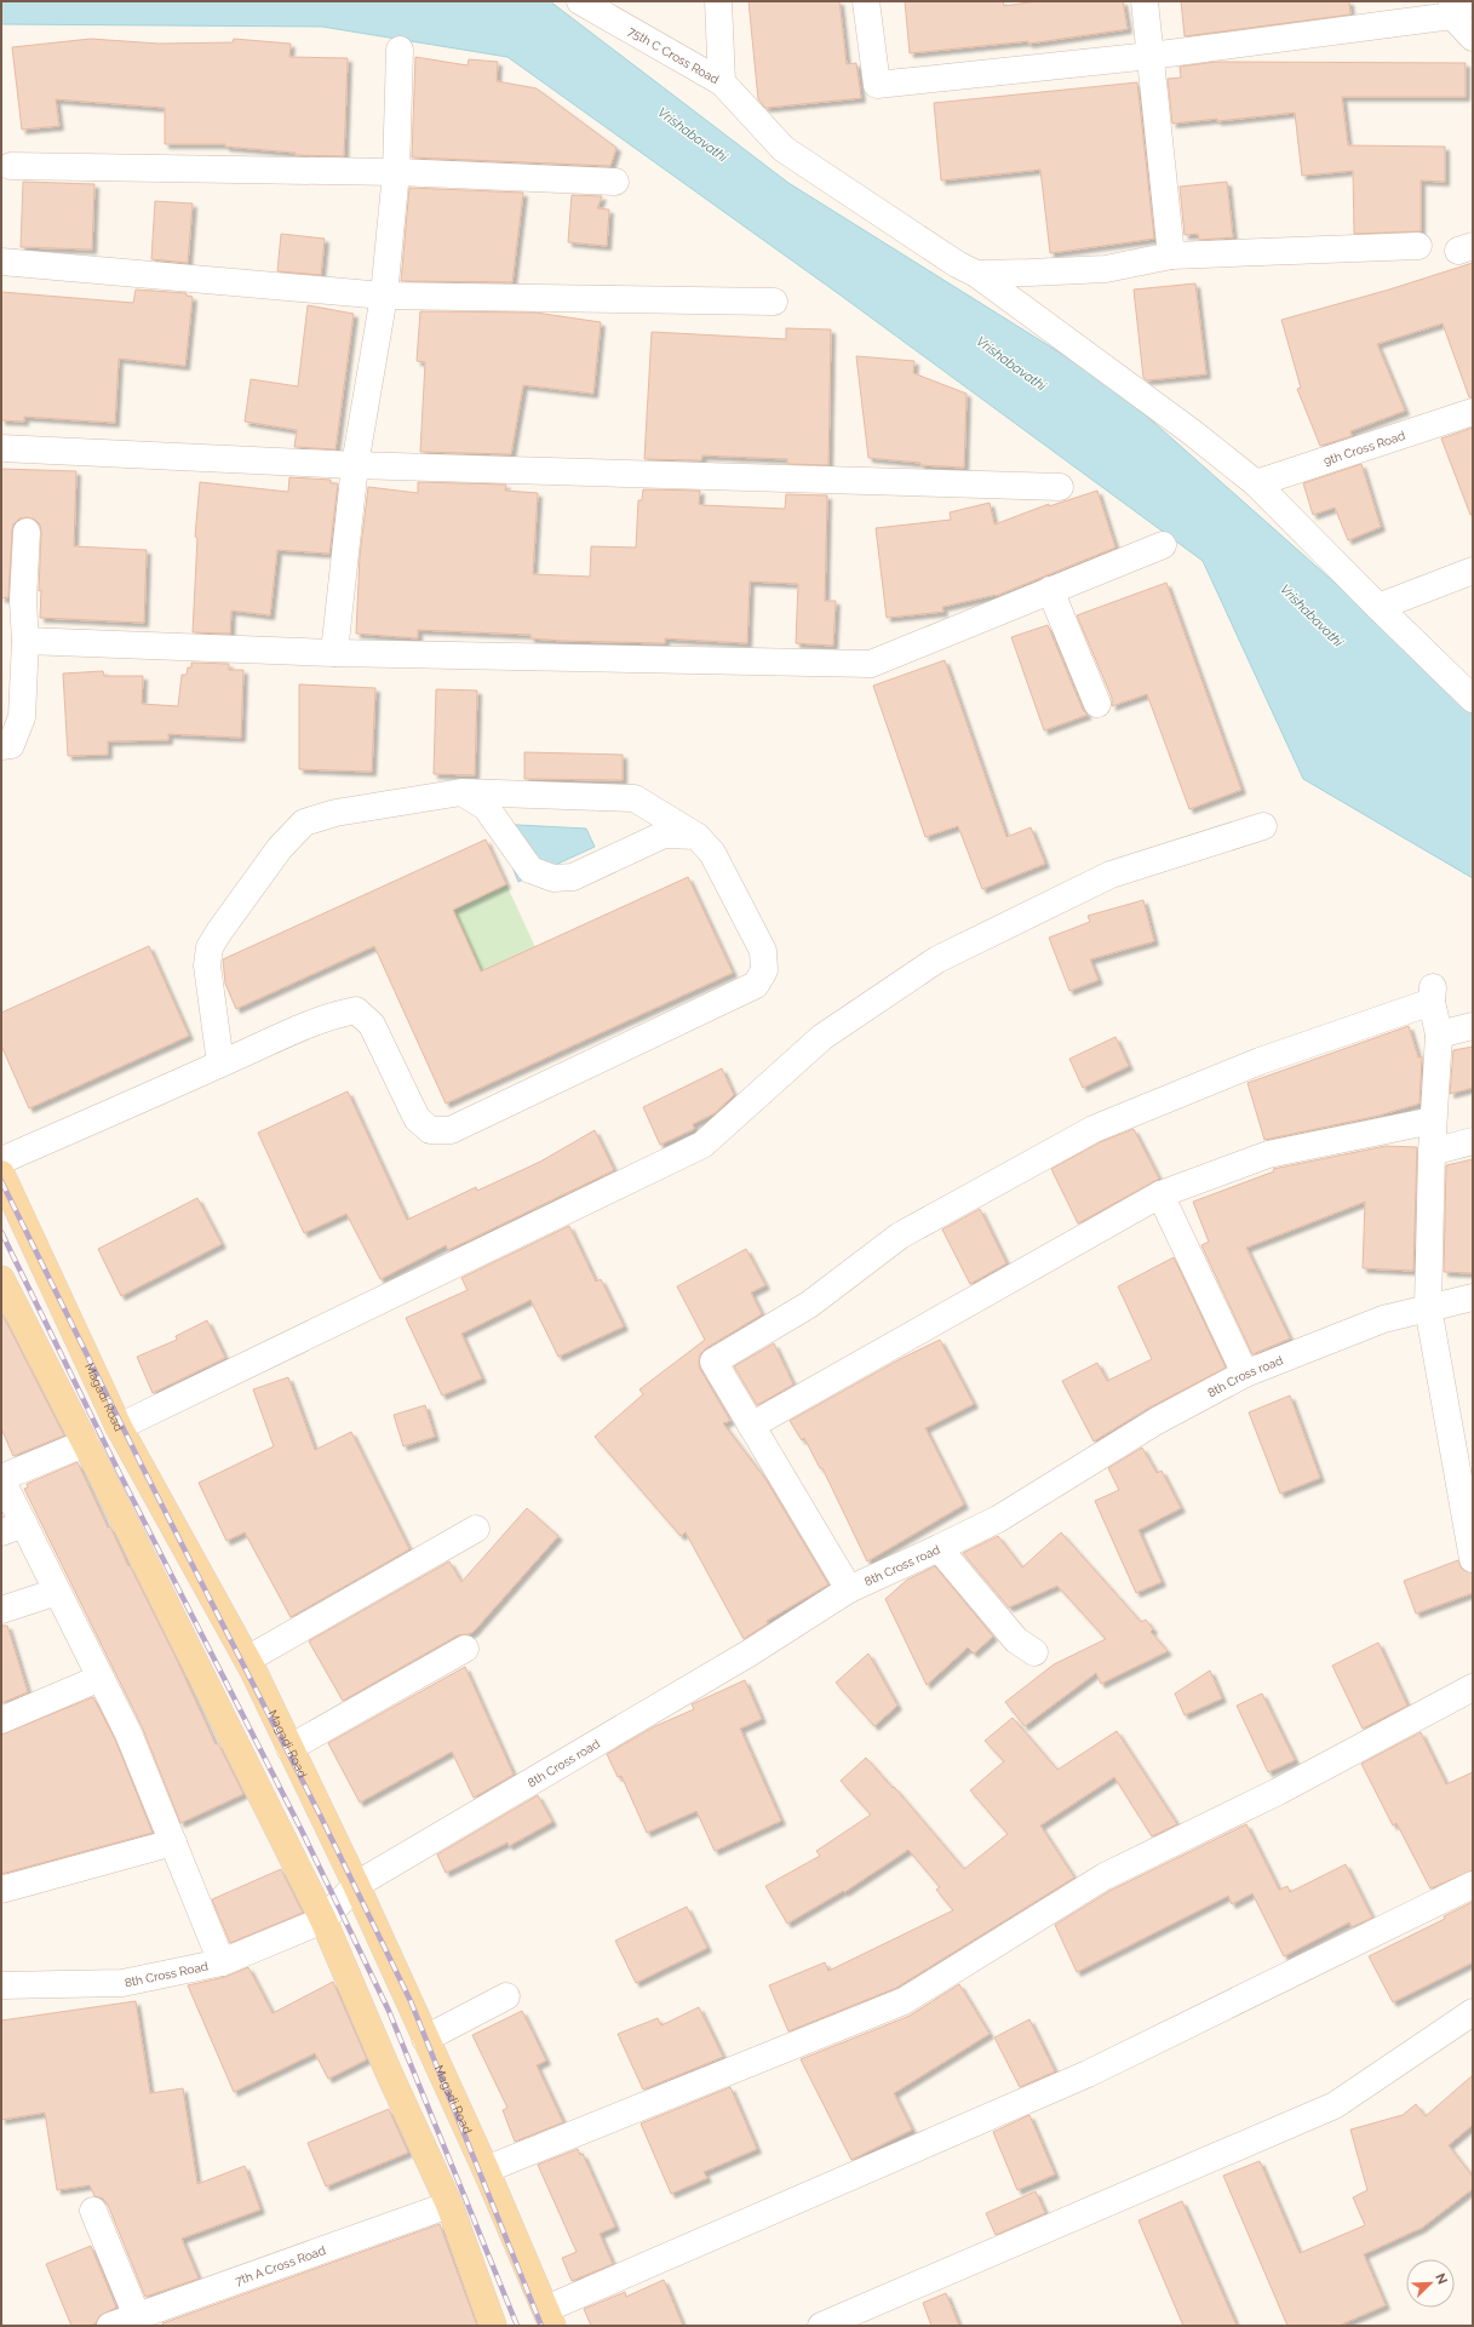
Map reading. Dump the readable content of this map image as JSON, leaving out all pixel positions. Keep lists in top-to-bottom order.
{
  "streets": {
    "main road": ["Magadi Road"],
    "street": [
      "75th C Cross Road",
      "9th Cross Road",
      "8th Cross road",
      "8th Cross Road",
      "7th A Cross Road"
    ]
  },
  "crossings": [
    ["8th Cross road", "Magadi Road"],
    ["8th Cross road", "8th Cross Road"]
  ],
  "water": ["Vrishabavathi"],
  "north": "top right"
}
